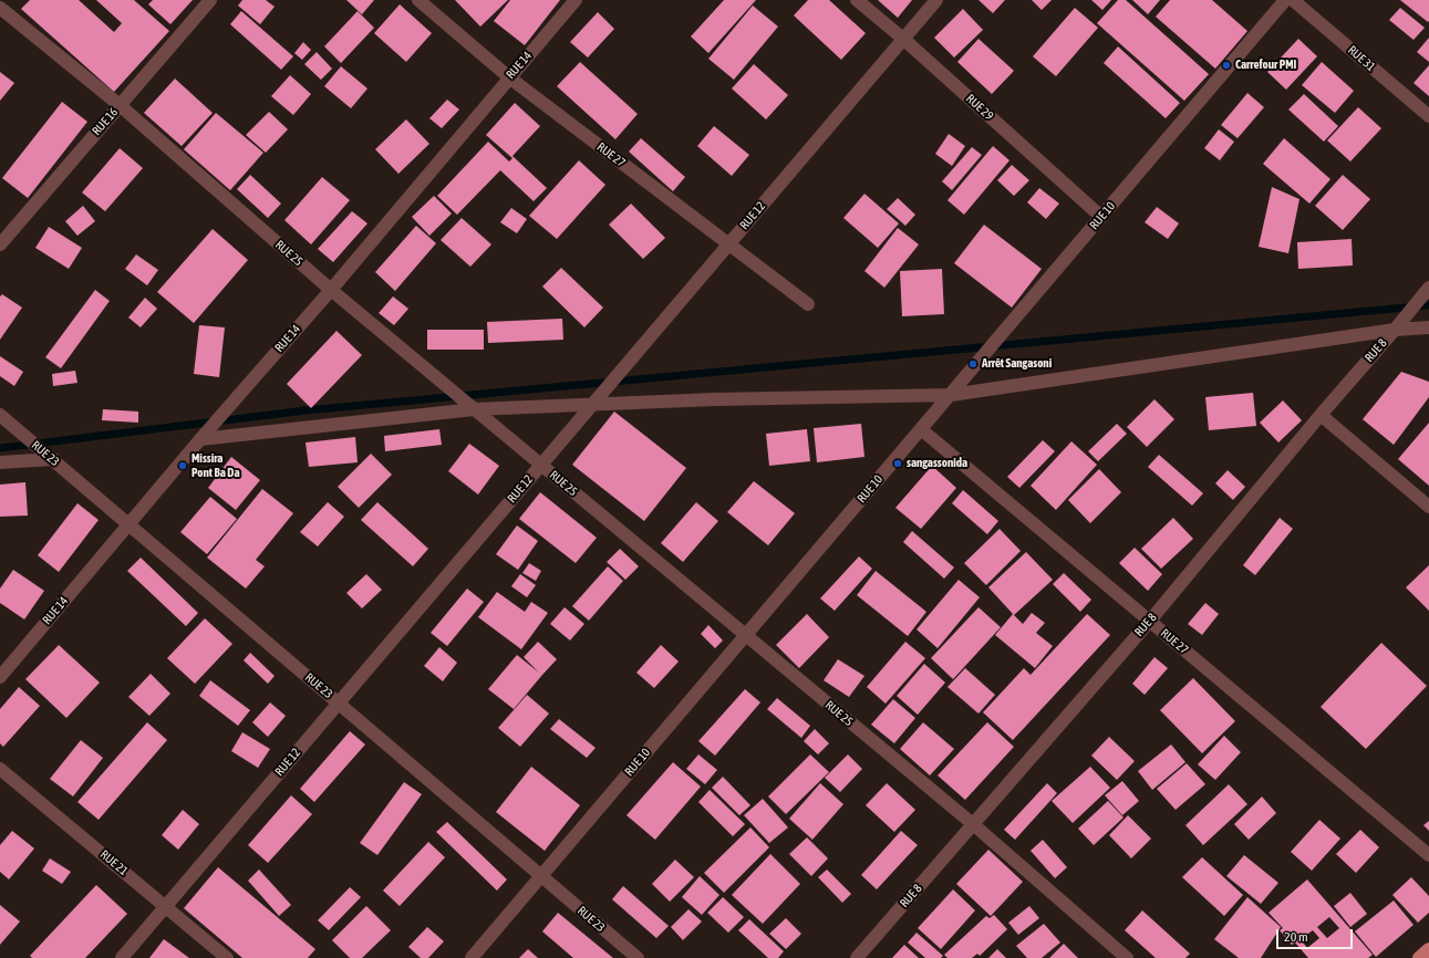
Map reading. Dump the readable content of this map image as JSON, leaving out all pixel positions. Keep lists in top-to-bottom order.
{
  "streets": {
    "street": [
      "RUE 31",
      "RUE 14",
      "RUE 29",
      "RUE 16",
      "RUE 27",
      "RUE 12",
      "RUE 10",
      "RUE 25",
      "RUE 8",
      "RUE 23",
      "RUE 21"
    ]
  },
  "crossings": [
    ["RUE 14", "RUE 27"],
    ["RUE 14", "RUE 25"],
    ["RUE 14", "RUE 23"],
    ["RUE 29", "RUE 12"],
    ["RUE 29", "RUE 10"],
    ["RUE 16", "RUE 25"],
    ["RUE 27", "RUE 12"],
    ["RUE 27", "RUE 10"],
    ["RUE 27", "RUE 8"],
    ["RUE 12", "RUE 25"],
    ["RUE 12", "RUE 23"],
    ["RUE 12", "RUE 21"],
    ["RUE 10", "RUE 25"],
    ["RUE 10", "RUE 23"],
    ["RUE 25", "RUE 8"]
  ],
  "places": [
    "Carrefour PMI",
    "Arrêt Sangasoni",
    "sangassonida",
    "Missira Pont Ba Da"
  ],
  "scale_bar": "20 m"
}
